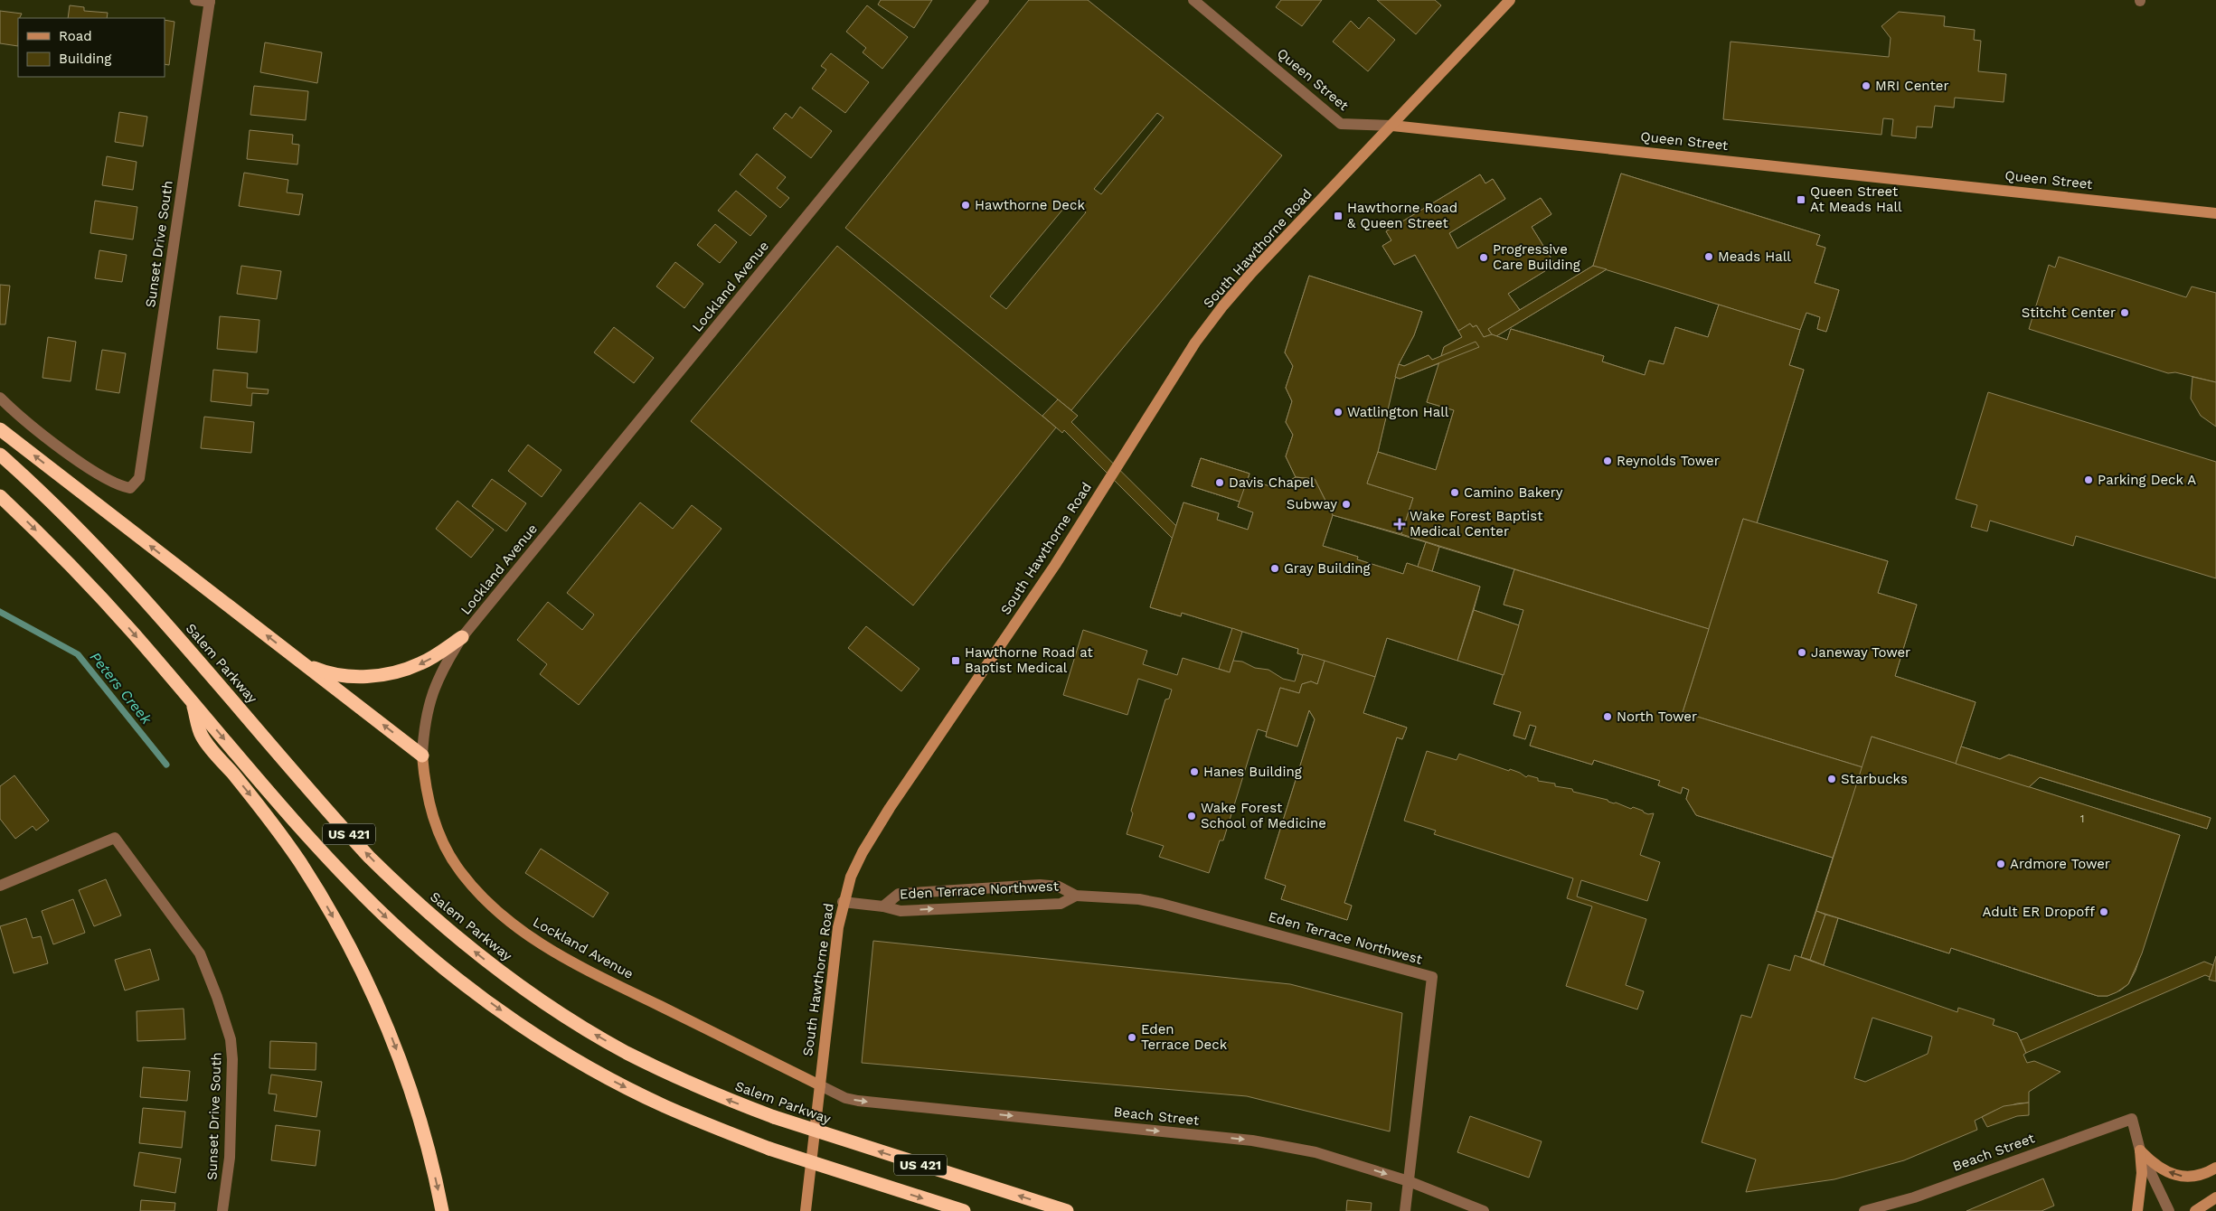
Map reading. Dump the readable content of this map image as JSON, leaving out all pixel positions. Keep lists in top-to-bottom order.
{
  "streets": {
    "highway": ["Salem Parkway", "US 421"],
    "main road": ["Queen Street", "South Hawthorne Road", "Lockland Avenue"],
    "street": ["Sunset Drive South", "Eden Terrace Northwest", "Beach Street"]
  },
  "crossings": [
    ["Queen Street", "South Hawthorne Road"],
    ["South Hawthorne Road", "Lockland Avenue"],
    ["South Hawthorne Road", "Eden Terrace Northwest"],
    ["South Hawthorne Road", "Beach Street"],
    ["Lockland Avenue", "Beach Street"],
    ["Eden Terrace Northwest", "Beach Street"]
  ],
  "one_way": ["Beach Street"],
  "water": ["Peters Creek"],
  "places": {
    "other": [
      "MRI Center",
      "Hawthorne Deck",
      "Meads Hall",
      "Progressive Care Building",
      "Stitcht Center",
      "Watlington Hall",
      "Reynolds Tower",
      "Parking Deck A",
      "Davis Chapel",
      "Camino Bakery",
      "Subway",
      "Gray Building",
      "Janeway Tower",
      "North Tower",
      "Hanes Building",
      "Starbucks",
      "Wake Forest School of Medicine",
      "Ardmore Tower",
      "Adult ER Dropoff",
      "Eden Terrace Deck"
    ],
    "transit": ["Queen Street At Meads Hall", "Hawthorne Road & Queen Street", "Hawthorne Road at Baptist Medical"],
    "health": ["Wake Forest Baptist Medical Center"]
  },
  "house_numbers": ["1"],
  "legend": ["Road", "Building"]
}
